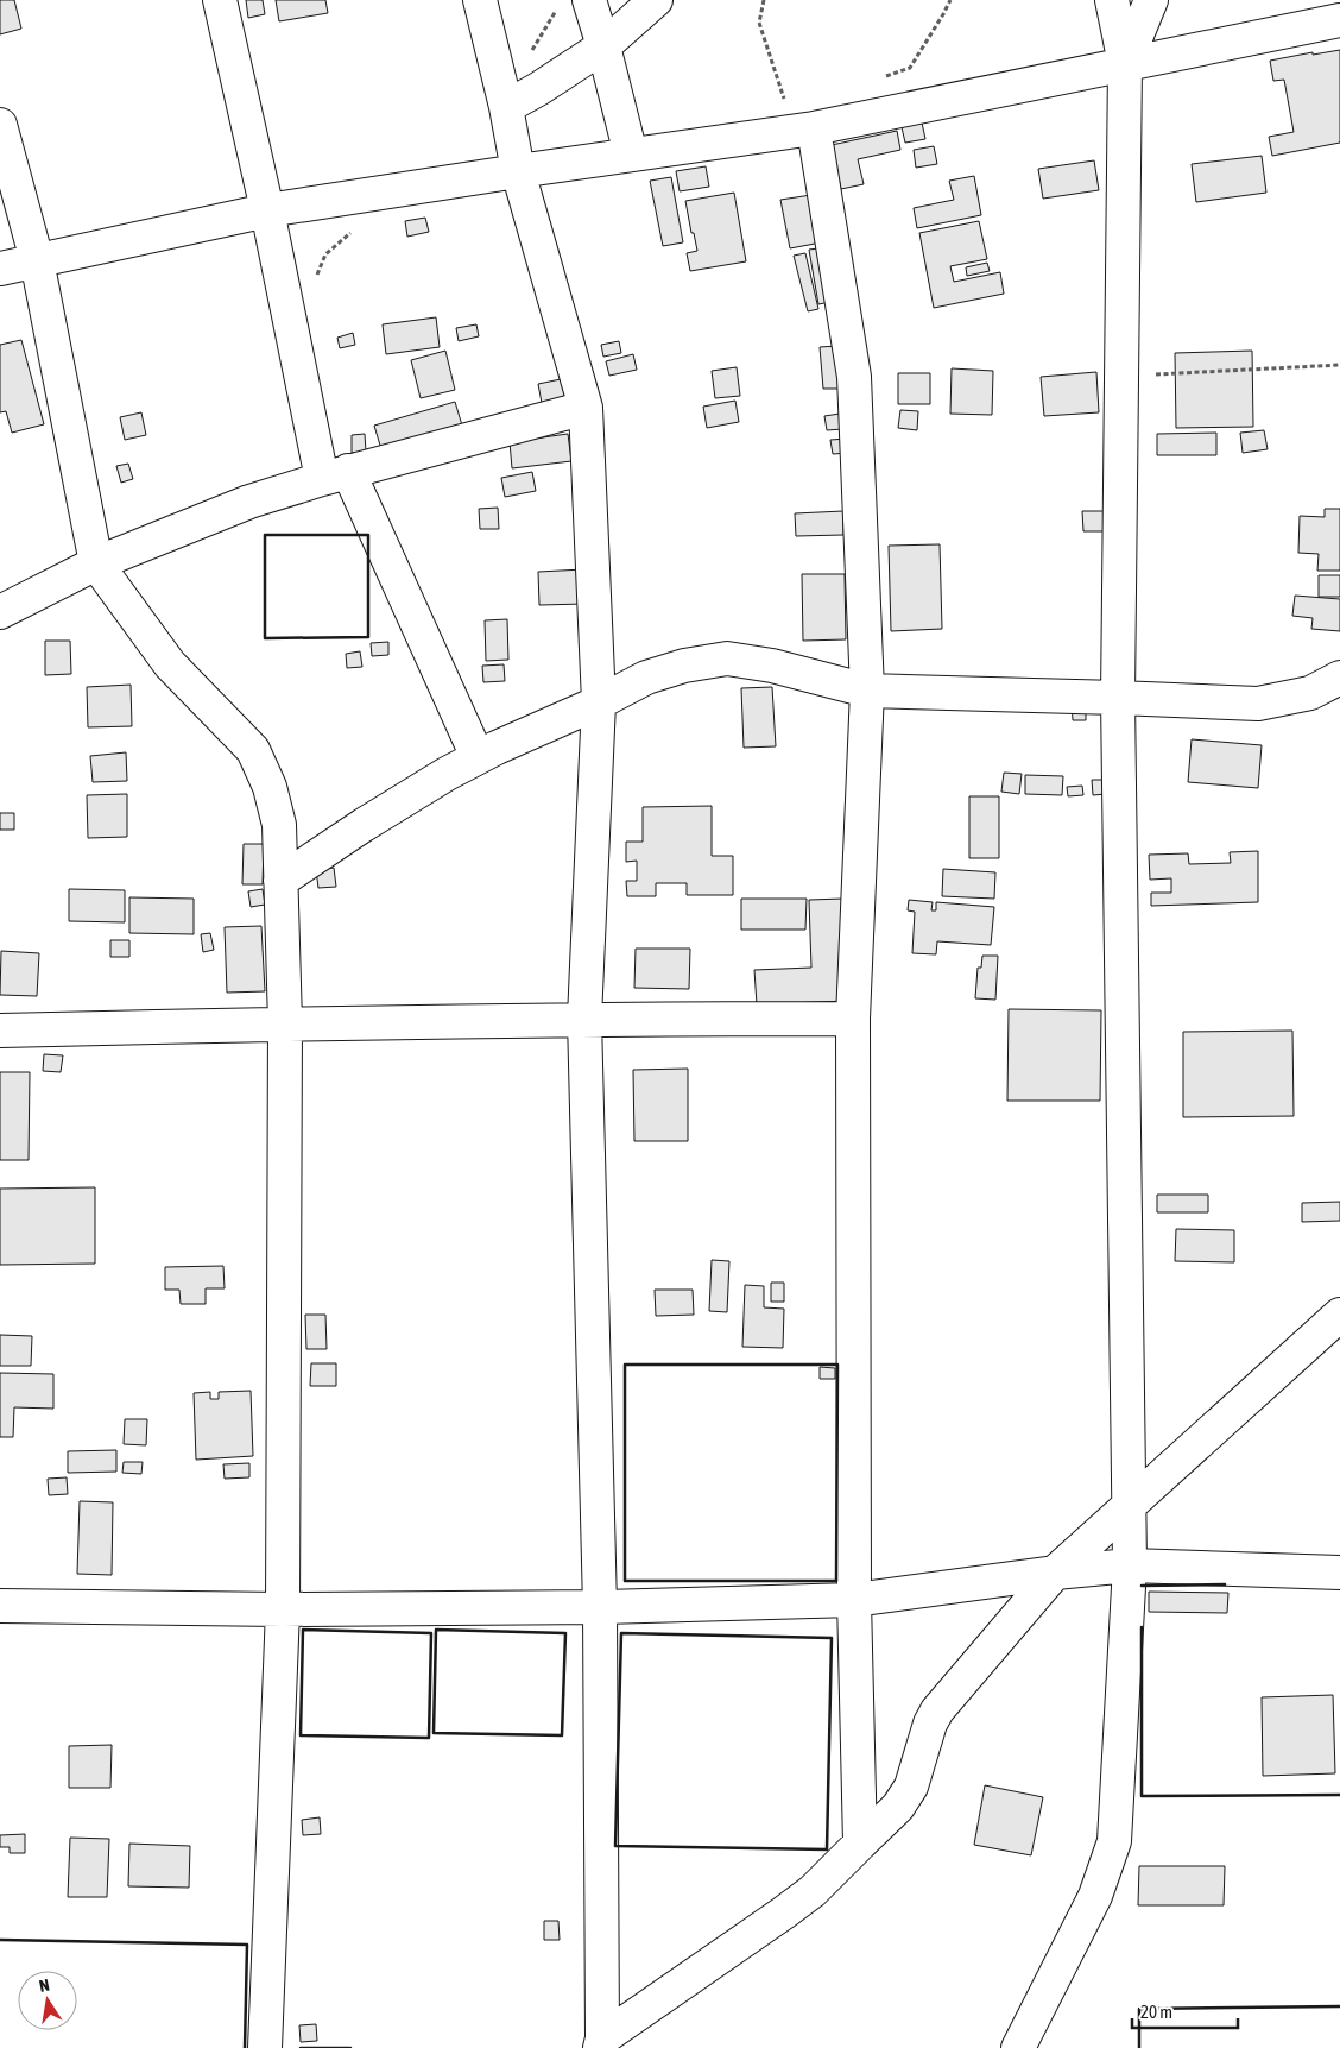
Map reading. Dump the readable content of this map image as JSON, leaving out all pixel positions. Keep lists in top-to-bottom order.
{
  "scale_bar": "20 m",
  "north": "top"
}
